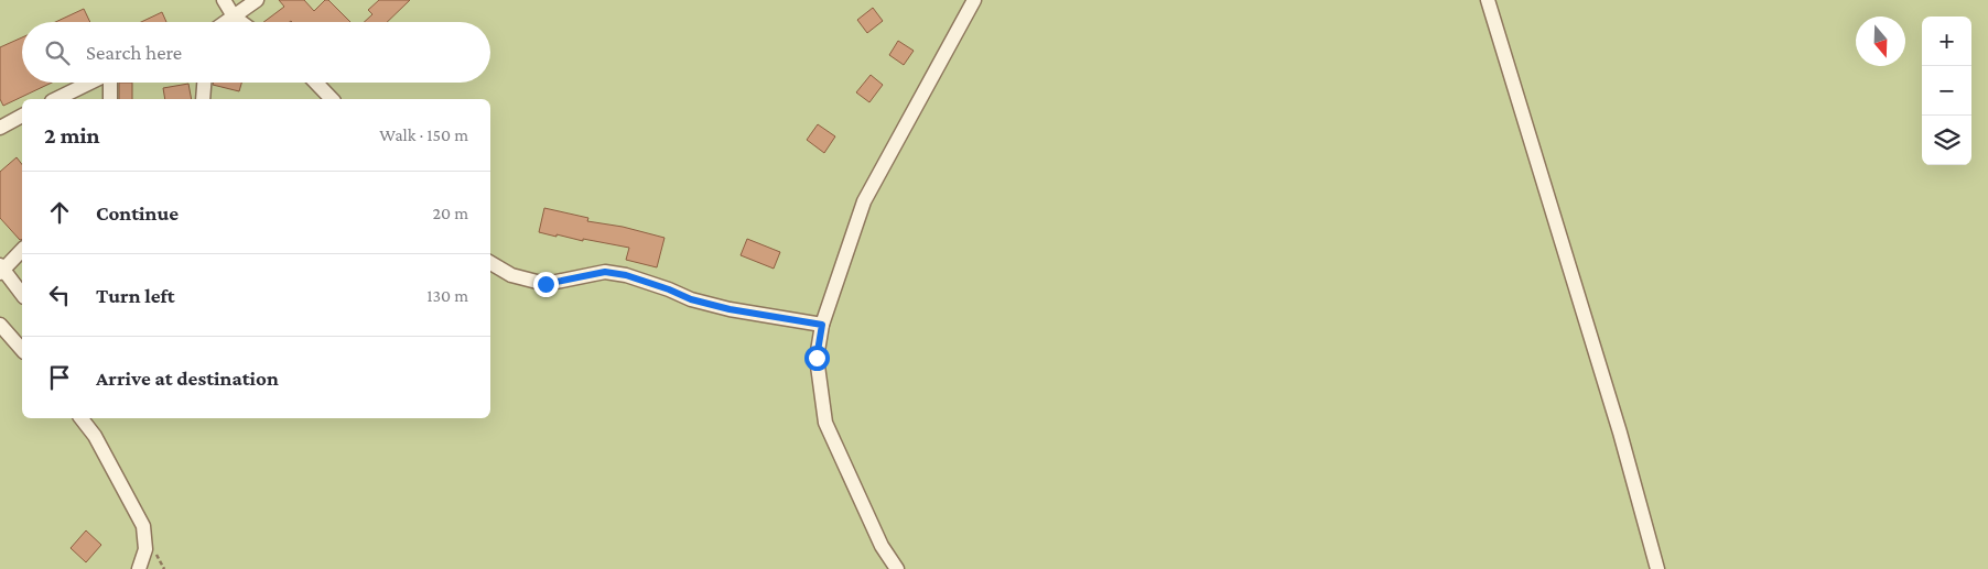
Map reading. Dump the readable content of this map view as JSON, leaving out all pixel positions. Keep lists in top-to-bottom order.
{
  "north": "bottom",
  "page": {
    "map_buttons": ["+", "−"],
    "search": "Search here",
    "heading": ["2 min", "Walk · 150 m"],
    "list": [
      ["Continue", "20 m"],
      ["Turn left", "130 m"],
      "Arrive at destination"
    ]
  }
}
